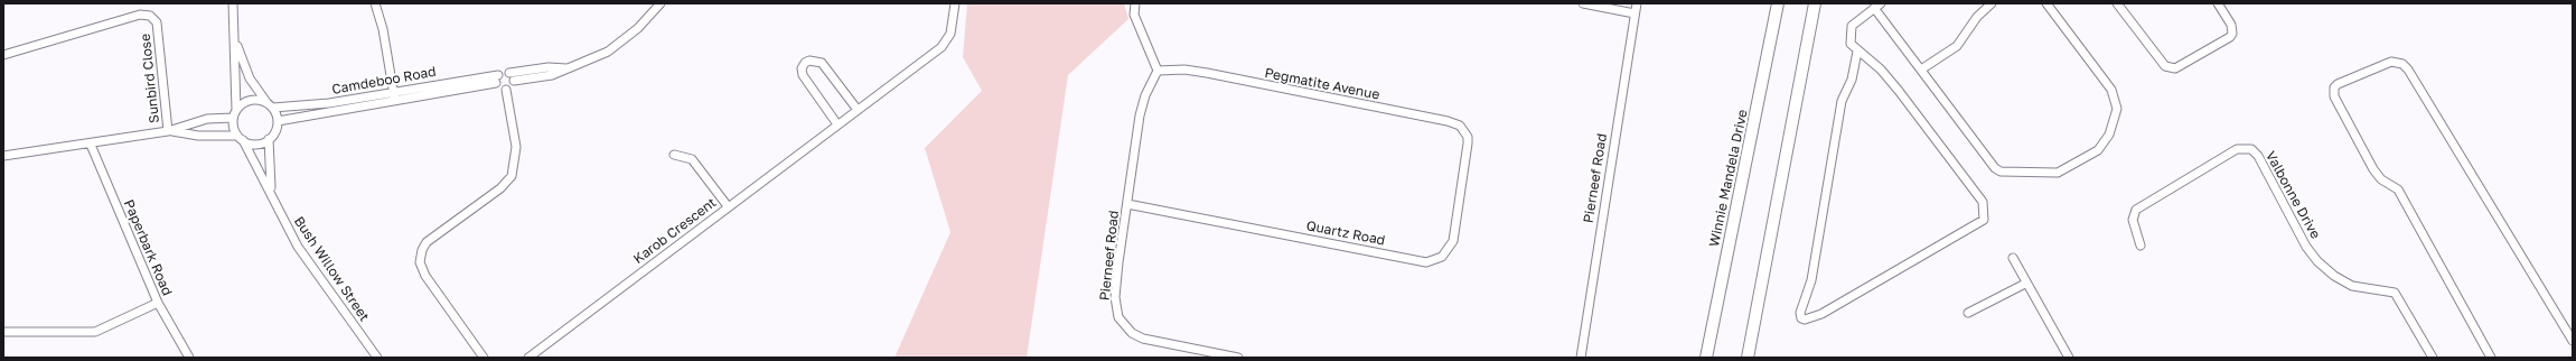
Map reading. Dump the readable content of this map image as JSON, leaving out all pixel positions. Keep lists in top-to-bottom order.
{
  "streets": {
    "main road": ["Winnie Mandela Drive"],
    "street": [
      "Sunbird Close",
      "Camdeboo Road",
      "Pegmatite Avenue",
      "Pierneef Road",
      "Valbonne Drive",
      "Karob Crescent",
      "Quartz Road",
      "Paperbark Road",
      "Bush Willow Street"
    ]
  },
  "crossings": [
    ["Camdeboo Road", "Bush Willow Street"],
    ["Pegmatite Avenue", "Pierneef Road"],
    ["Pegmatite Avenue", "Quartz Road"],
    ["Pierneef Road", "Quartz Road"]
  ]
}
